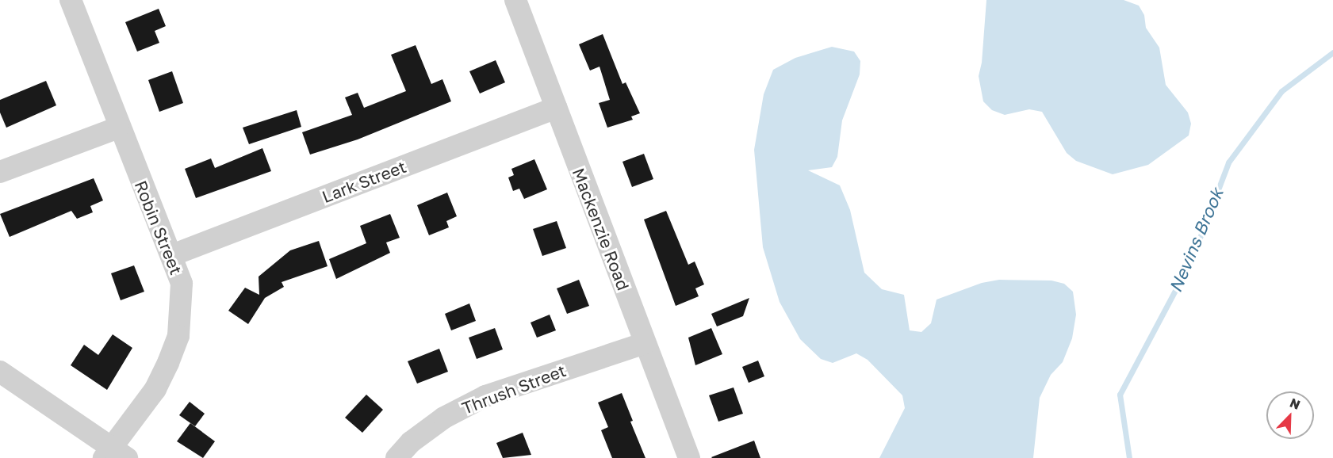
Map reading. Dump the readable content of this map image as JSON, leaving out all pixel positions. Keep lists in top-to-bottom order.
{
  "streets": {
    "street": [
      "Lark Street",
      "Robin Street",
      "Mackenzie Road",
      "Thrush Street"
    ]
  },
  "crossings": [
    ["Lark Street", "Robin Street"],
    ["Lark Street", "Mackenzie Road"],
    ["Mackenzie Road", "Thrush Street"]
  ],
  "water": ["Nevins Brook"],
  "north": "top right"
}
